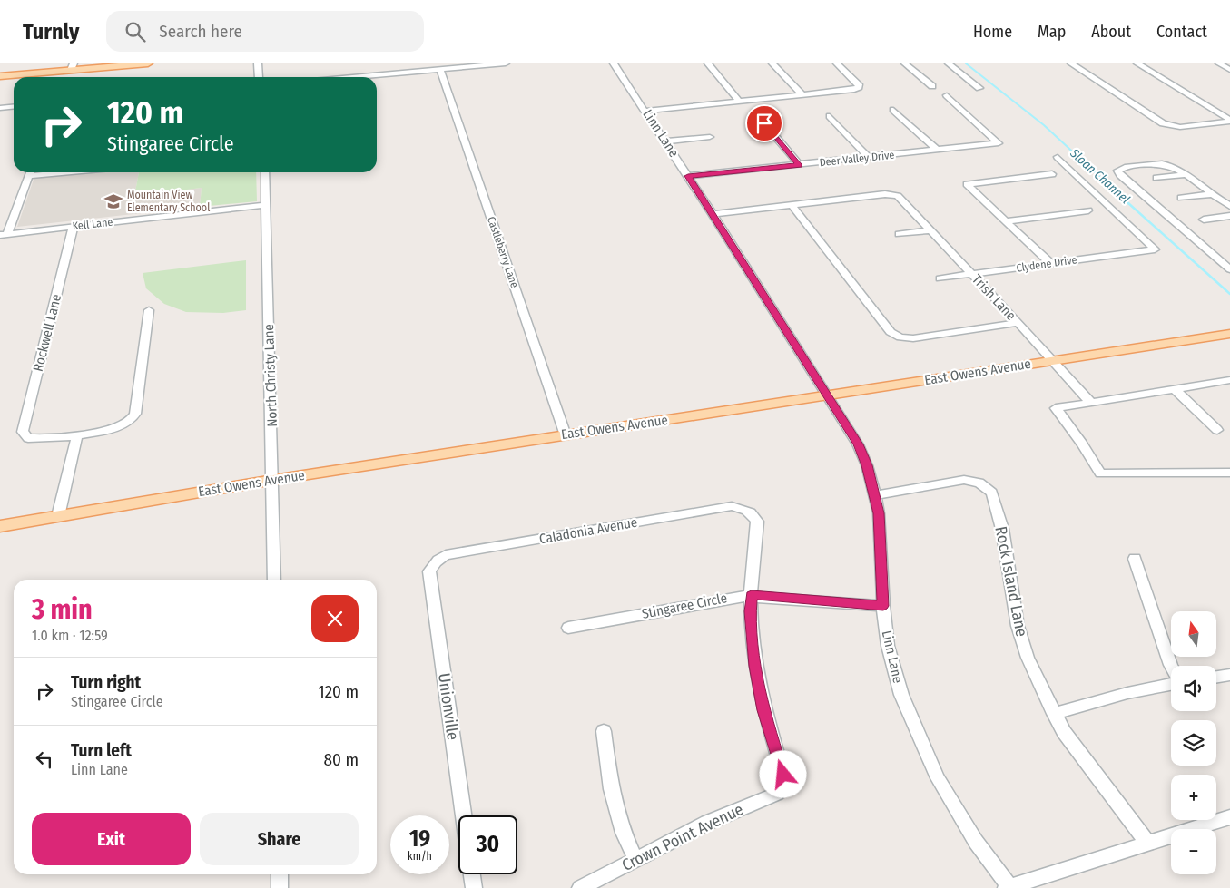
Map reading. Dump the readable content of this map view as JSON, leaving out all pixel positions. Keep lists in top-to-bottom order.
{
  "streets": {
    "main road": ["East Owens Avenue"],
    "street": [
      "Linn Lane",
      "Deer Valley Drive",
      "Kell Lane",
      "Castleberry Lane",
      "Clydene Drive",
      "Trish Lane",
      "Rockwell Lane",
      "North Christy Lane",
      "Caladonia Avenue",
      "Rock Island Lane",
      "Stingaree Circle",
      "Unionville",
      "Crown Point Avenue"
    ]
  },
  "crossings": [
    ["Linn Lane", "Deer Valley Drive"],
    ["Linn Lane", "East Owens Avenue"],
    ["Linn Lane", "Rock Island Lane"],
    ["Linn Lane", "Stingaree Circle"],
    ["Kell Lane", "Rockwell Lane"],
    ["Kell Lane", "North Christy Lane"],
    ["Castleberry Lane", "East Owens Avenue"],
    ["Clydene Drive", "Trish Lane"],
    ["Trish Lane", "East Owens Avenue"],
    ["East Owens Avenue", "North Christy Lane"],
    ["Caladonia Avenue", "Stingaree Circle"],
    ["Caladonia Avenue", "Unionville"],
    ["Caladonia Avenue", "Crown Point Avenue"],
    ["Stingaree Circle", "Crown Point Avenue"]
  ],
  "water": ["Sloan Channel"],
  "places": {
    "school or university": ["Mountain View Elementary School"]
  },
  "north": "top",
  "page": {
    "header": "Turnly",
    "search": "Search here",
    "nav": [
      "Home",
      "Map",
      "About",
      "Contact"
    ],
    "turn": ["120 m", "Stingaree Circle"],
    "heading": ["3 min", "1.0 km · 12:59"],
    "map_buttons": ["+", "−"],
    "list": [
      {
        "name": "Turn right",
        "note": "Stingaree Circle",
        "value": "120 m"
      },
      {
        "name": "Turn left",
        "note": "Linn Lane",
        "value": "80 m"
      }
    ],
    "buttons": ["Exit", "Share"],
    "speed": "19 km/h",
    "limit": "30"
  }
}
